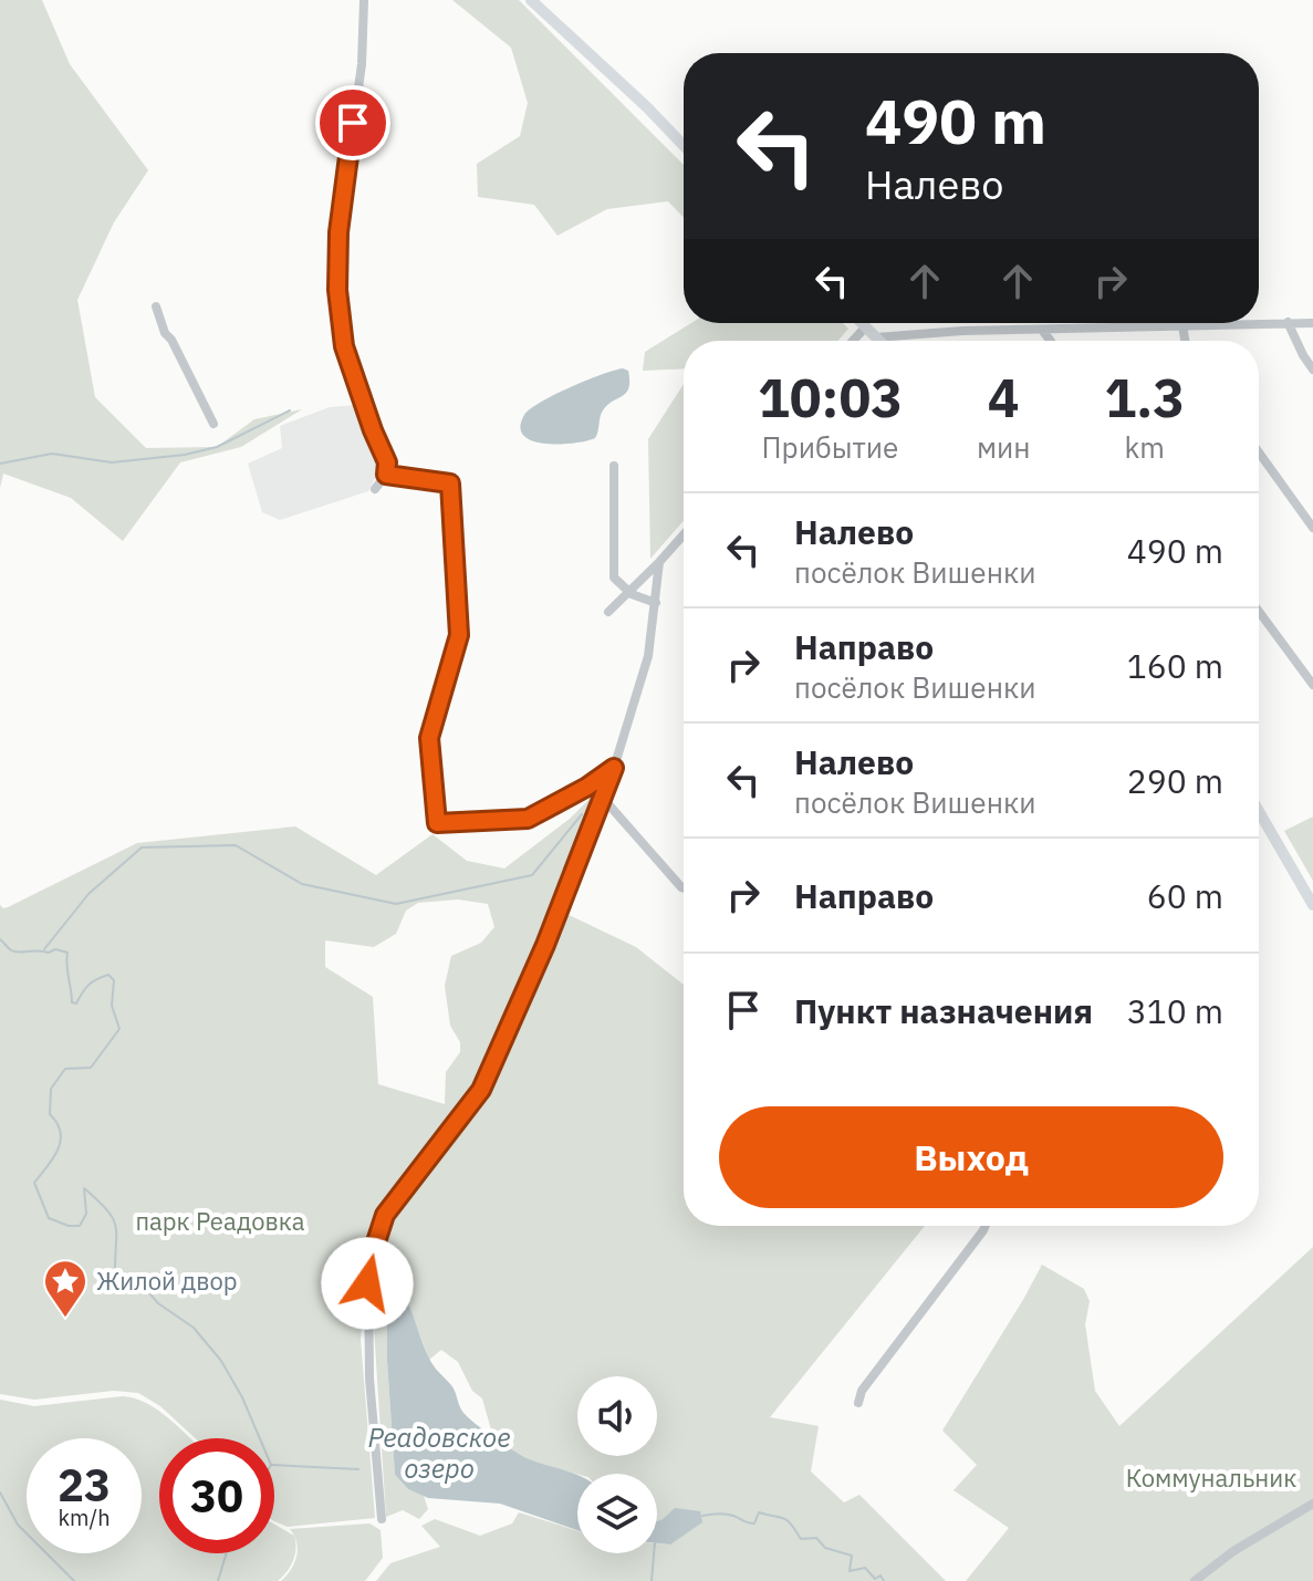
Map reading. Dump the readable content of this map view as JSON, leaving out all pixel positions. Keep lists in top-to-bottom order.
{
  "water": ["Реадовское озеро"],
  "parks": ["парк Реадовка", "Коммунальник"],
  "places": {
    "place": ["Жилой двор"]
  },
  "page": {
    "turn": ["490 m", "Налево"],
    "eta": [
      "10:03",
      "Прибытие",
      "4",
      "мин",
      "1.3",
      "km"
    ],
    "list": [
      {
        "name": "Налево",
        "note": "посёлок Вишенки",
        "value": "490 m"
      },
      {
        "name": "Направо",
        "note": "посёлок Вишенки",
        "value": "160 m"
      },
      {
        "name": "Налево",
        "note": "посёлок Вишенки",
        "value": "290 m"
      },
      {
        "name": "Направо",
        "value": "60 m"
      },
      {
        "name": "Пункт назначения",
        "value": "310 m"
      }
    ],
    "buttons": "Выход",
    "speed": "23 km/h",
    "limit": "30"
  }
}
